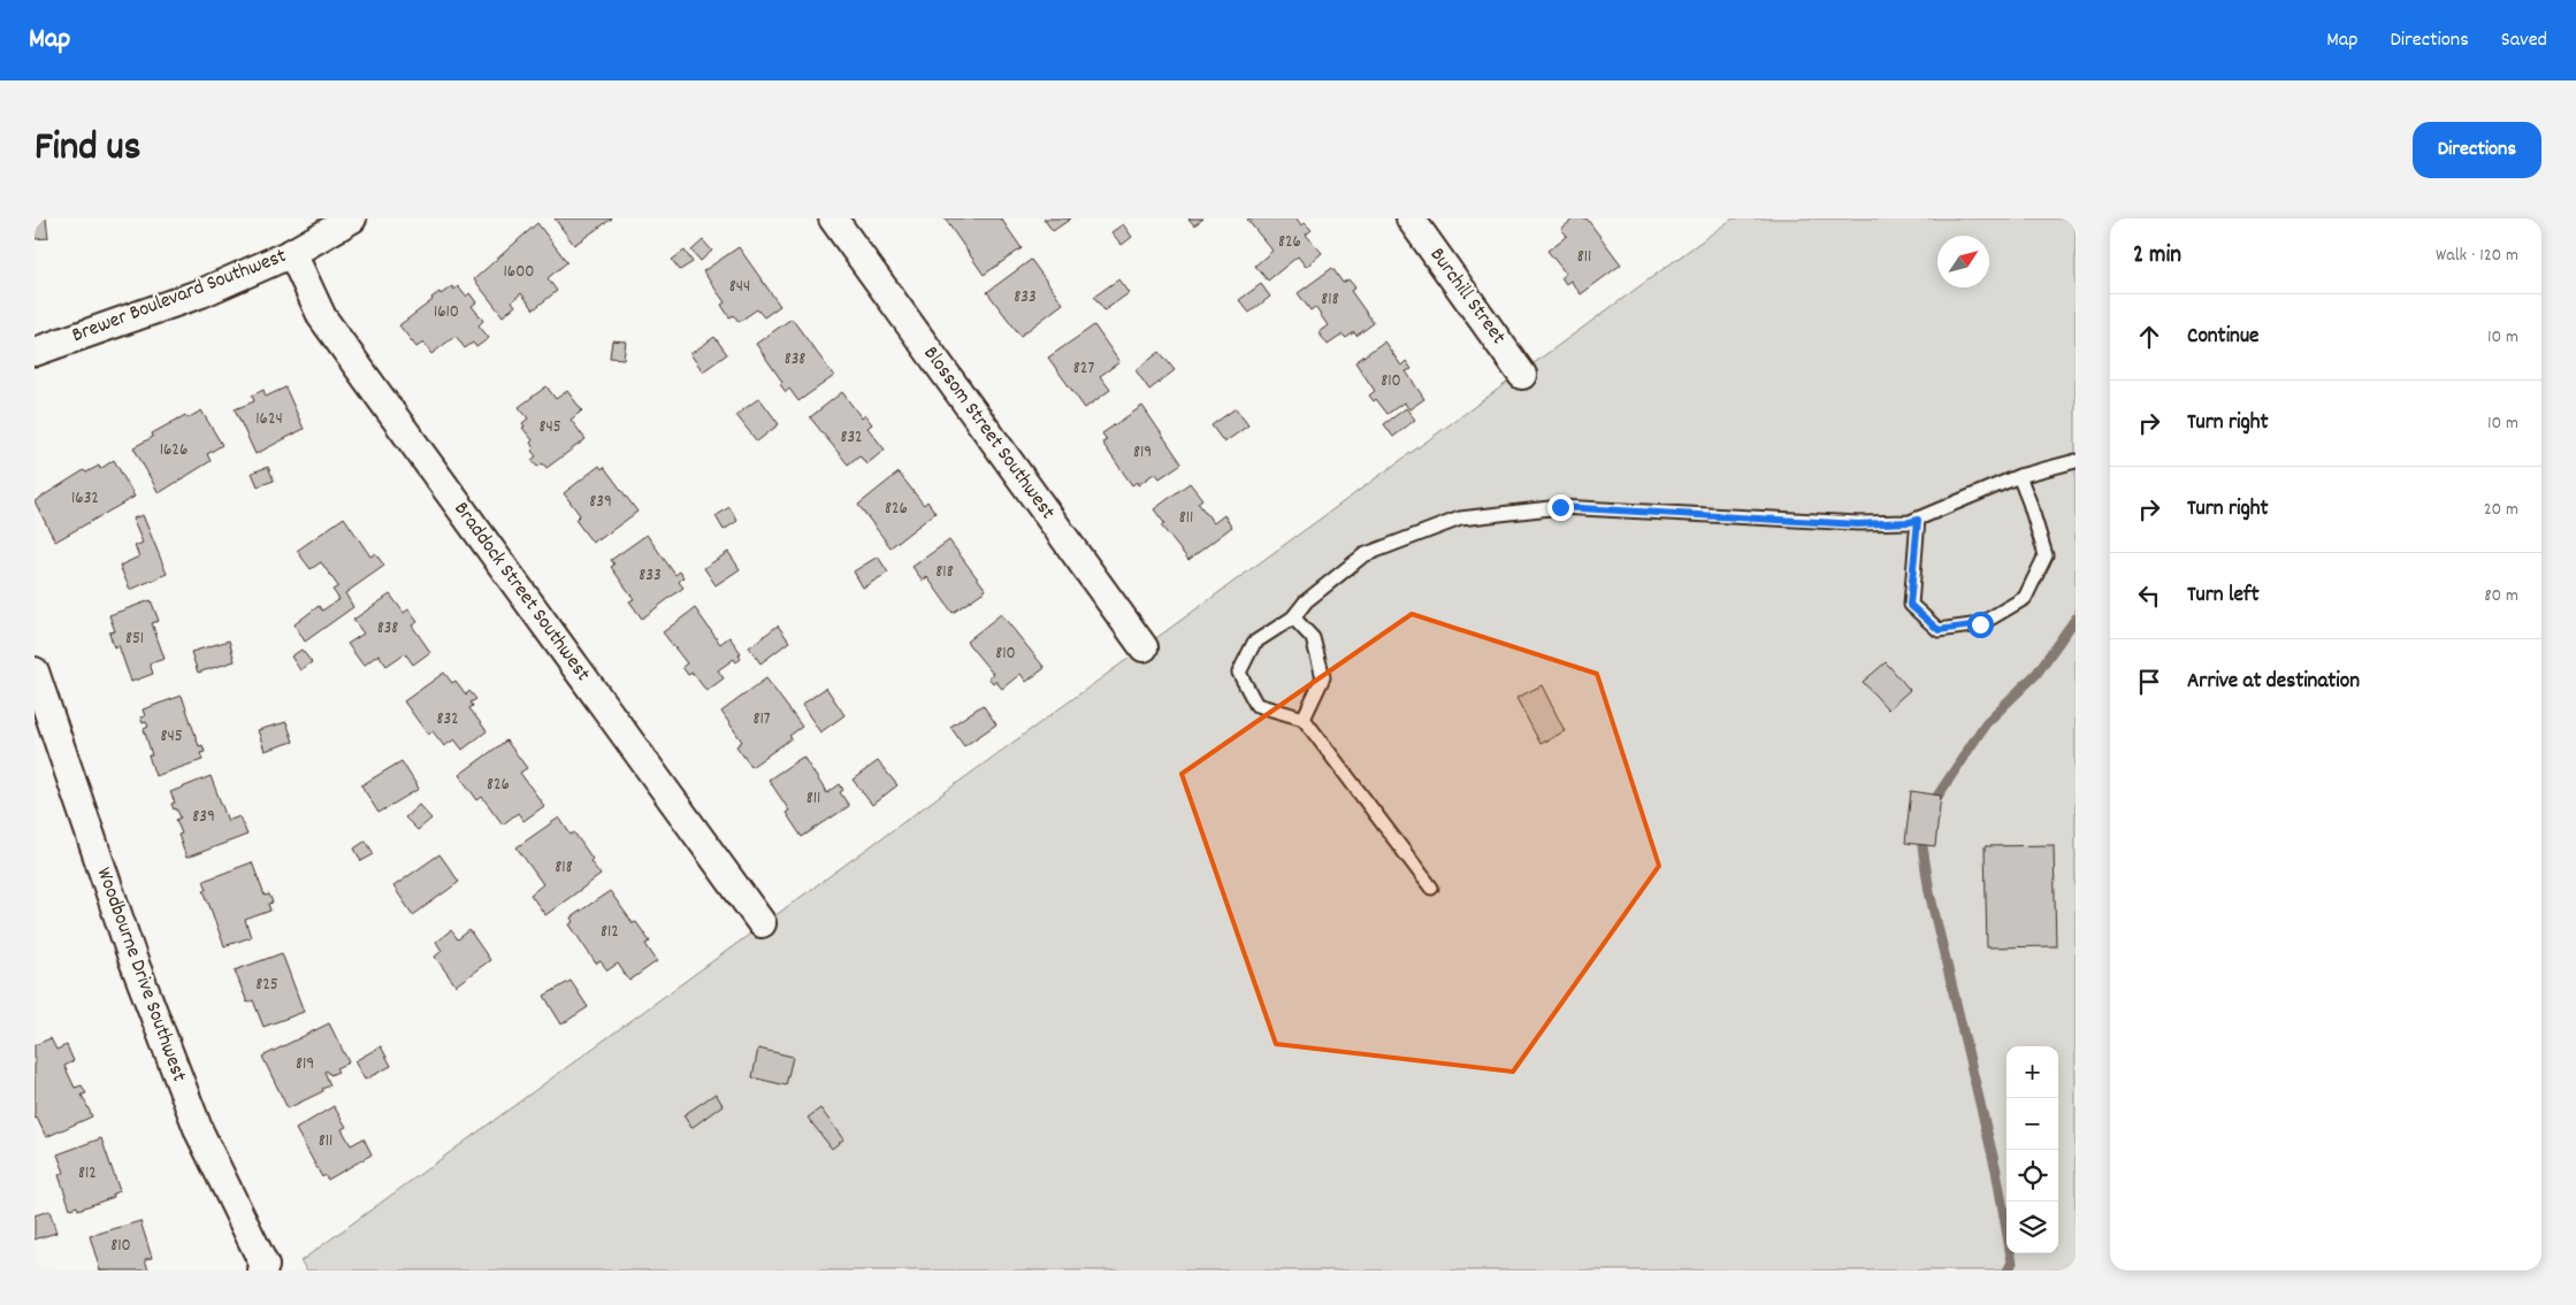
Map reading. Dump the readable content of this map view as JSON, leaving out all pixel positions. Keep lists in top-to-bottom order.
{
  "streets": {
    "street": [
      "Brewer Boulevard Southwest",
      "Burchill Street",
      "Blossom Street Southwest",
      "Braddock Street Southwest",
      "Woodbourne Drive Southwest"
    ]
  },
  "crossings": [
    ["Brewer Boulevard Southwest", "Braddock Street Southwest"]
  ],
  "house_numbers": [
    "826",
    "811",
    "1600",
    "844",
    "833",
    "818",
    "1610",
    "838",
    "827",
    "810",
    "1624",
    "845",
    "832",
    "1626",
    "819",
    "1632",
    "839",
    "826",
    "811",
    "818",
    "833",
    "838",
    "851",
    "810",
    "832",
    "817",
    "845",
    "826",
    "811",
    "839",
    "818",
    "812",
    "825",
    "819",
    "811",
    "812",
    "810"
  ],
  "north": "top right",
  "page": {
    "header": "Map",
    "nav": ["Map", "Directions", "Saved"],
    "title": "Find us",
    "buttons": "Directions",
    "heading": ["2 min", "Walk · 120 m"],
    "list": [
      ["Continue", "10 m"],
      ["Turn right", "10 m"],
      ["Turn right", "20 m"],
      ["Turn left", "80 m"],
      "Arrive at destination"
    ],
    "map_buttons": ["+", "−"]
  }
}
